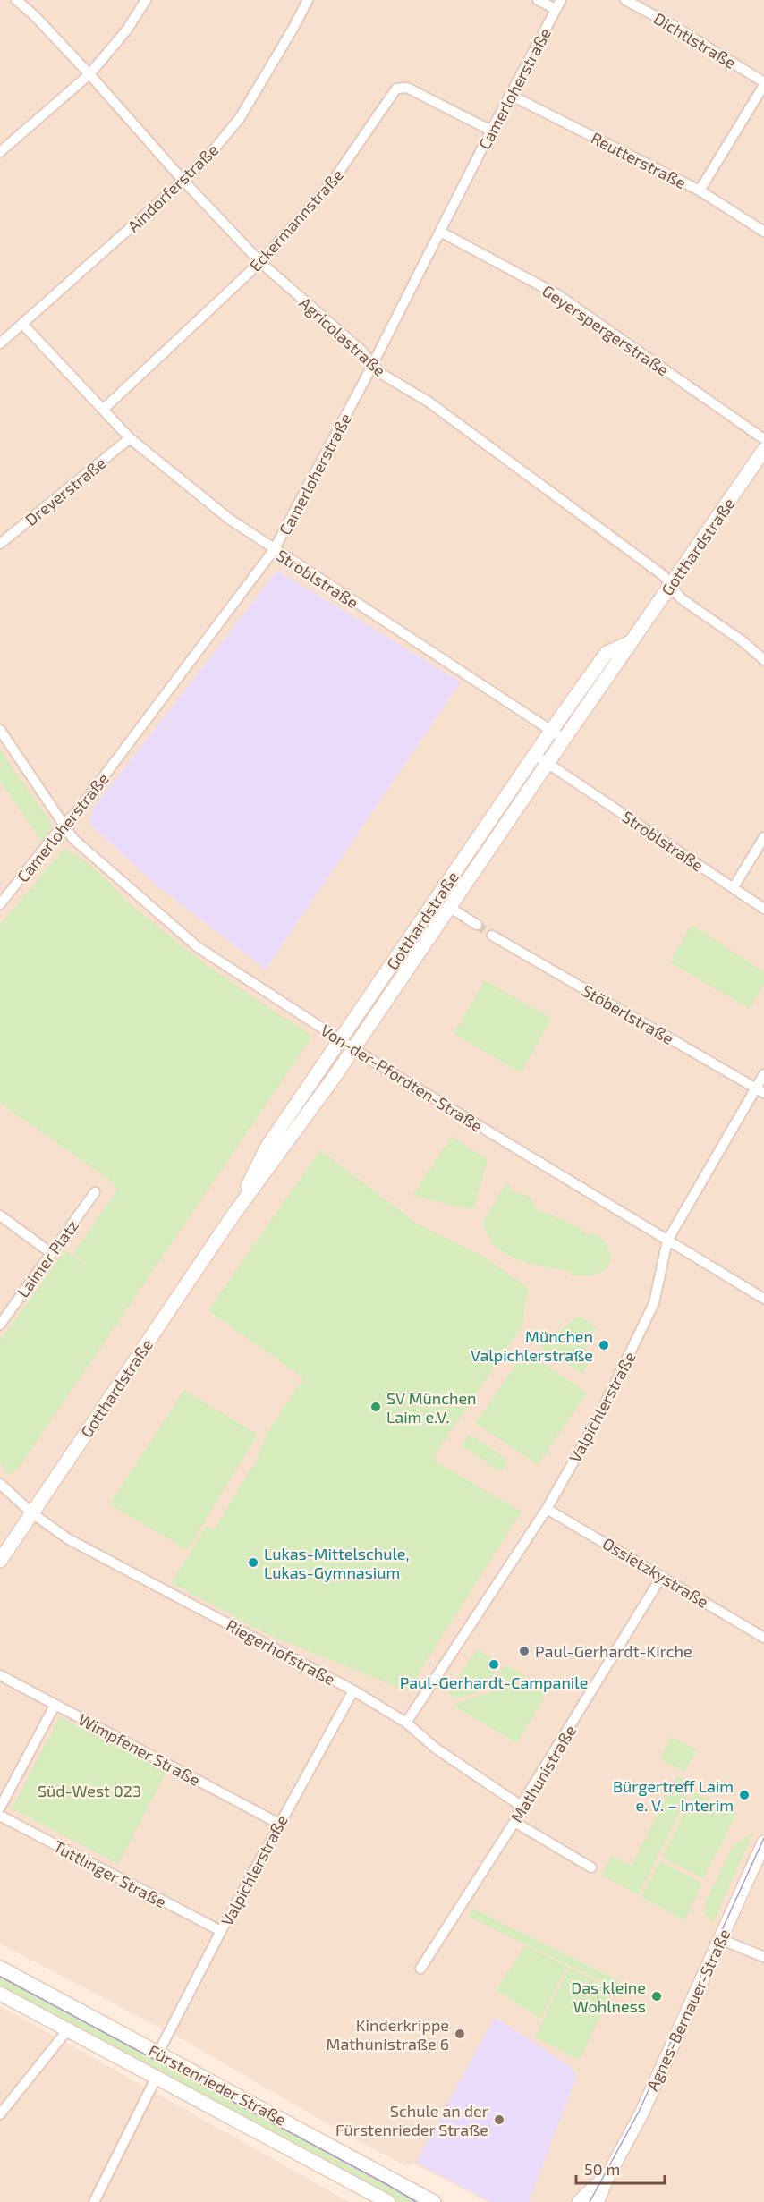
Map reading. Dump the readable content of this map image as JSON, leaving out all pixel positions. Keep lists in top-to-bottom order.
{
  "streets": {
    "street": [
      "Dichtlstraße",
      "Camerloherstraße",
      "Reutterstraße",
      "Aindorferstraße",
      "Eckermannstraße",
      "Geyerspergerstraße",
      "Agricolastraße",
      "Dreyerstraße",
      "Gotthardstraße",
      "Stroblstraße",
      "Stöberlstraße",
      "Von-der-Pfordten-Straße",
      "Laimer Platz",
      "Valpichlerstraße",
      "Ossietzkystraße",
      "Riegerhofstraße",
      "Wimpfener Straße",
      "Mathunistraße",
      "Tuttlinger Straße",
      "Agnes-Bernauer-Straße",
      "Fürstenrieder Straße"
    ]
  },
  "crossings": [
    ["Camerloherstraße", "Reutterstraße"],
    ["Camerloherstraße", "Eckermannstraße"],
    ["Camerloherstraße", "Geyerspergerstraße"],
    ["Camerloherstraße", "Agricolastraße"],
    ["Camerloherstraße", "Stroblstraße"],
    ["Camerloherstraße", "Von-der-Pfordten-Straße"],
    ["Aindorferstraße", "Agricolastraße"],
    ["Aindorferstraße", "Stroblstraße"],
    ["Eckermannstraße", "Agricolastraße"],
    ["Eckermannstraße", "Stroblstraße"],
    ["Agricolastraße", "Gotthardstraße"],
    ["Dreyerstraße", "Stroblstraße"],
    ["Gotthardstraße", "Stroblstraße"],
    ["Gotthardstraße", "Von-der-Pfordten-Straße"],
    ["Gotthardstraße", "Riegerhofstraße"],
    ["Stöberlstraße", "Valpichlerstraße"],
    ["Von-der-Pfordten-Straße", "Valpichlerstraße"],
    ["Valpichlerstraße", "Ossietzkystraße"],
    ["Valpichlerstraße", "Riegerhofstraße"],
    ["Valpichlerstraße", "Wimpfener Straße"],
    ["Valpichlerstraße", "Tuttlinger Straße"],
    ["Valpichlerstraße", "Fürstenrieder Straße"],
    ["Ossietzkystraße", "Mathunistraße"],
    ["Riegerhofstraße", "Mathunistraße"]
  ],
  "parks": ["Süd-West 023"],
  "places": [
    "München Valpichlerstraße",
    "SV München Laim e.V.",
    "Lukas-Mittelschule, Lukas-Gymnasium",
    "Paul-Gerhardt-Kirche",
    "Paul-Gerhardt-Campanile",
    "Bürgertreff Laim e. V. – Interim",
    "Das kleine Wohlness",
    "Kinderkrippe Mathunistraße 6",
    "Schule an der Fürstenrieder Straße"
  ],
  "scale_bar": "50 m"
}
